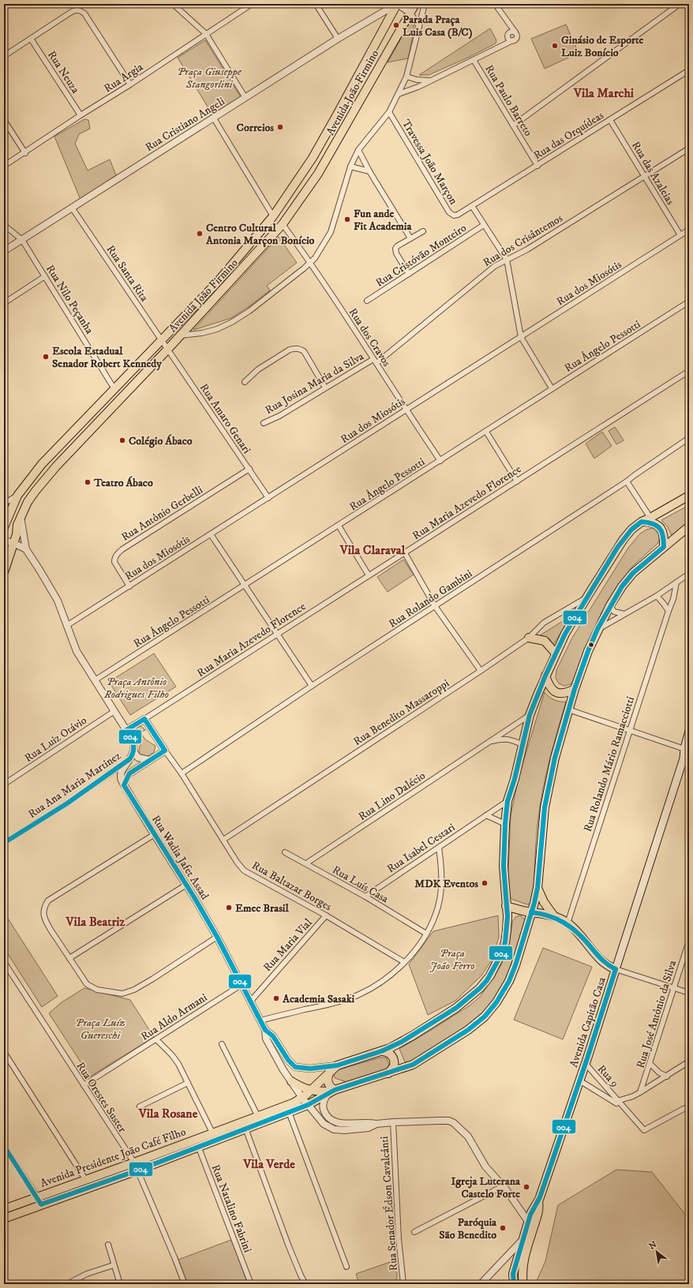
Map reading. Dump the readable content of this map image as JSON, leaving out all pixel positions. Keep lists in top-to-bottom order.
{
  "streets": {
    "main road": ["Avenida João Firmino", "Avenida Capitão Casa", "Avenida Presidente João Café Filho"],
    "street": [
      "Rua Neuza",
      "Rua Argia",
      "Rua Paulo Barreto",
      "Rua Cristiano Angeli",
      "Rua das Orquídeas",
      "Travessa João Marçon",
      "Rua das Azaleias",
      "Rua dos Crisântemos",
      "Rua Cristóvão Monteiro",
      "Rua Santa Rita",
      "Rua dos Miosótis",
      "Rua Nilo Peçanha",
      "Rua dos Cravos",
      "Rua Ângelo Pessotti",
      "Rua Josina Maria da Silva",
      "Rua Amaro Genari",
      "Rua Maria Azevedo Florence",
      "Rua Antônio Gerbelli",
      "Rua Rolando Gambini",
      "Rua Benedito Massaroppi",
      "Rua Luiz Otávio",
      "Rua Rolando Mário Ramacciotti",
      "Rua Ana Maria Martinez",
      "Rua Lino Dalécio",
      "Rua Isabel Cestari",
      "Rua Wadia Jafet Assad",
      "Rua Luís Casa",
      "Rua Baltazar Borges",
      "Rua Maria Vial",
      "Rua José Antônio da Silva",
      "Rua Aldo Armani",
      "Rua 9",
      "Rua Orestes Suster",
      "Rua Senador Édson Cavalcânti",
      "Rua Natalino Fabrini"
    ]
  },
  "crossings": [
    ["Rua Neuza", "Rua Argia"],
    ["Avenida João Firmino", "Rua Cristiano Angeli"],
    ["Avenida João Firmino", "Rua Santa Rita"],
    ["Avenida João Firmino", "Rua Nilo Peçanha"],
    ["Avenida João Firmino", "Rua dos Cravos"],
    ["Avenida João Firmino", "Rua Amaro Genari"],
    ["Avenida João Firmino", "Rua Ana Maria Martinez"],
    ["Rua Paulo Barreto", "Rua das Orquídeas"],
    ["Rua Cristiano Angeli", "Rua Santa Rita"],
    ["Rua Cristiano Angeli", "Rua Nilo Peçanha"],
    ["Rua das Orquídeas", "Travessa João Marçon"],
    ["Rua das Orquídeas", "Rua das Azaleias"],
    ["Rua das Azaleias", "Rua dos Crisântemos"],
    ["Rua das Azaleias", "Rua dos Miosótis"],
    ["Rua dos Crisântemos", "Rua dos Cravos"],
    ["Rua dos Crisântemos", "Rua Josina Maria da Silva"],
    ["Rua Santa Rita", "Rua Amaro Genari"],
    ["Rua dos Miosótis", "Rua dos Cravos"],
    ["Rua dos Miosótis", "Rua Amaro Genari"],
    ["Rua dos Miosótis", "Rua Antônio Gerbelli"],
    ["Rua dos Miosótis", "Rua Ana Maria Martinez"],
    ["Rua dos Cravos", "Rua Ângelo Pessotti"],
    ["Rua dos Cravos", "Rua Josina Maria da Silva"],
    ["Rua Ângelo Pessotti", "Rua Ana Maria Martinez"],
    ["Rua Amaro Genari", "Rua Antônio Gerbelli"],
    ["Rua Maria Azevedo Florence", "Rua Ana Maria Martinez"],
    ["Rua Rolando Gambini", "Rua Baltazar Borges"],
    ["Rua Benedito Massaroppi", "Rua Baltazar Borges"],
    ["Rua Benedito Massaroppi", "Avenida Presidente João Café Filho"],
    ["Rua Luiz Otávio", "Rua Ana Maria Martinez"],
    ["Rua Ana Maria Martinez", "Rua Wadia Jafet Assad"],
    ["Rua Lino Dalécio", "Rua Luís Casa"],
    ["Rua Lino Dalécio", "Avenida Presidente João Café Filho"],
    ["Rua Isabel Cestari", "Rua Luís Casa"],
    ["Rua Isabel Cestari", "Avenida Presidente João Café Filho"],
    ["Rua Wadia Jafet Assad", "Rua Maria Vial"],
    ["Rua Wadia Jafet Assad", "Rua Aldo Armani"],
    ["Rua Wadia Jafet Assad", "Avenida Capitão Casa"],
    ["Rua Wadia Jafet Assad", "Avenida Presidente João Café Filho"],
    ["Rua Wadia Jafet Assad", "Rua Senador Édson Cavalcânti"],
    ["Rua Baltazar Borges", "Rua Maria Vial"],
    ["Rua Aldo Armani", "Rua Orestes Suster"],
    ["Avenida Capitão Casa", "Rua 9"],
    ["Rua Orestes Suster", "Avenida Presidente João Café Filho"],
    ["Avenida Presidente João Café Filho", "Rua Natalino Fabrini"]
  ],
  "districts": [
    "Vila Marchi",
    "Vila Claraval",
    "Vila Beatriz",
    "Vila Rosane",
    "Vila Verde"
  ],
  "parks": [
    "Praça Giuseppe Stangorlini",
    "Praça Antônio Rodrigues Filho",
    "Praça João Ferro",
    "Praça Luíz Guereschi"
  ],
  "places": [
    "Parada Praça Luis Casa (B/C)",
    "Ginásio de Esporte Luiz Bonício",
    "Correios",
    "Fun ande Fit Academia",
    "Centro Cultural Antonia Marçon Bonício",
    "Escola Estadual Senador Robert Kennedy",
    "Colégio Ábaco",
    "Teatro Ábaco",
    "MDK Eventos",
    "Emec Brasil",
    "Academia Sasaki",
    "Igreja Luterana Castelo Forte",
    "Paróquia São Benedito"
  ],
  "lines": ["transit line 004"],
  "north": "top left"
}
